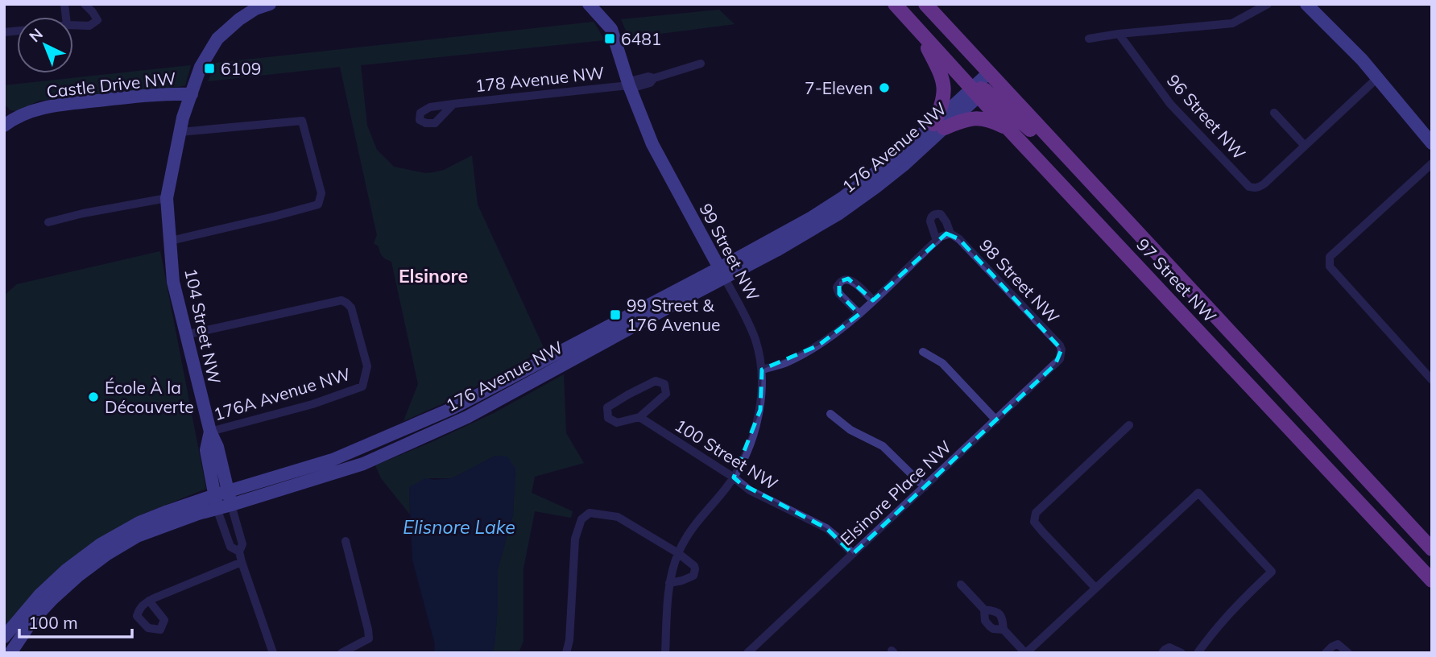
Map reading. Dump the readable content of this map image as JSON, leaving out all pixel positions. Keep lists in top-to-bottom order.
{
  "streets": {
    "main road": ["97 Street NW"],
    "street": [
      "178 Avenue NW",
      "Castle Drive NW",
      "96 Street NW",
      "176 Avenue NW",
      "99 Street NW",
      "98 Street NW",
      "104 Street NW",
      "176A Avenue NW",
      "100 Street NW",
      "Elsinore Place NW"
    ]
  },
  "crossings": [
    ["178 Avenue NW", "99 Street NW"],
    ["Castle Drive NW", "104 Street NW"],
    ["176 Avenue NW", "99 Street NW"],
    ["176 Avenue NW", "97 Street NW"],
    ["176 Avenue NW", "104 Street NW"],
    ["99 Street NW", "100 Street NW"],
    ["98 Street NW", "Elsinore Place NW"],
    ["104 Street NW", "176A Avenue NW"],
    ["100 Street NW", "Elsinore Place NW"]
  ],
  "districts": ["Elsinore"],
  "water": ["Elisnore Lake"],
  "places": {
    "transit": ["6481", "6109", "99 Street & 176 Avenue"],
    "other": ["7-Eleven", "École À la Découverte"]
  },
  "scale_bar": "100 m",
  "north": "top left"
}
